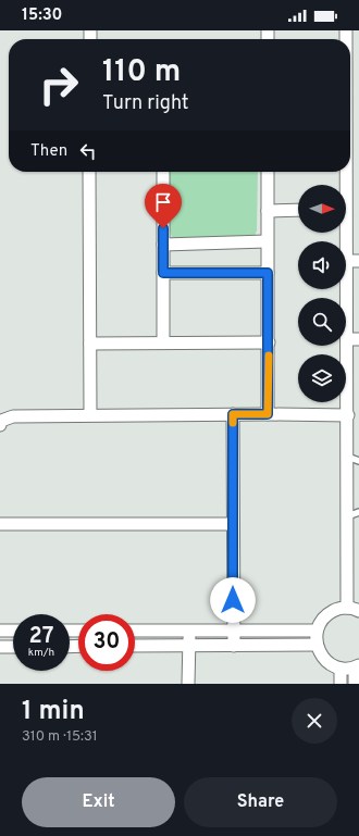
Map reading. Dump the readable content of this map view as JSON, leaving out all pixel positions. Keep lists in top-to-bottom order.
{
  "north": "right",
  "page": {
    "status": "15:30",
    "turn": ["110 m", "Turn right"],
    "then": "Then",
    "speed": "27 km/h",
    "limit": "30",
    "heading": ["1 min", "310 m · 15:31"],
    "buttons": ["Exit", "Share"]
  }
}
